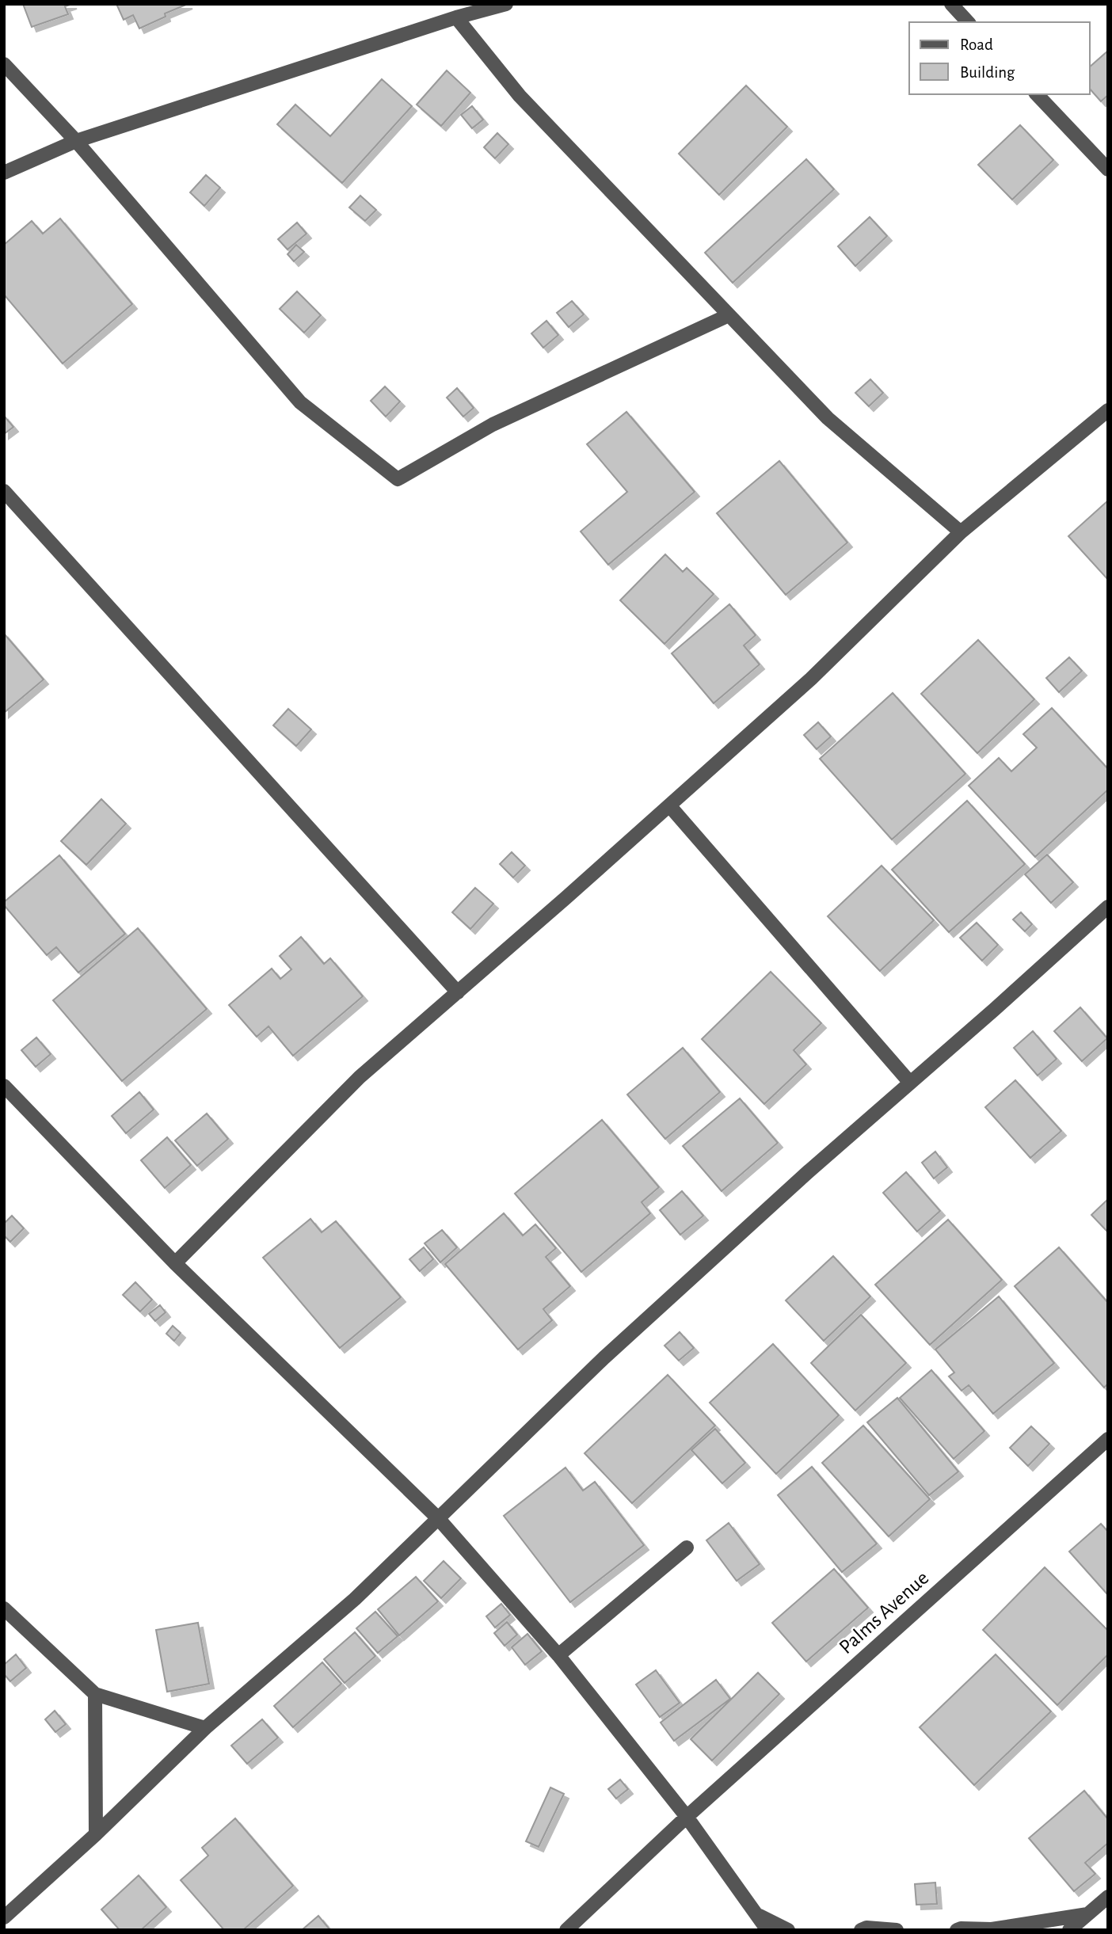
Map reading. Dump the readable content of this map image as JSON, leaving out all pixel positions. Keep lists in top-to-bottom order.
{
  "streets": {
    "street": ["Palms Avenue"]
  },
  "legend": ["Road", "Building"]
}
